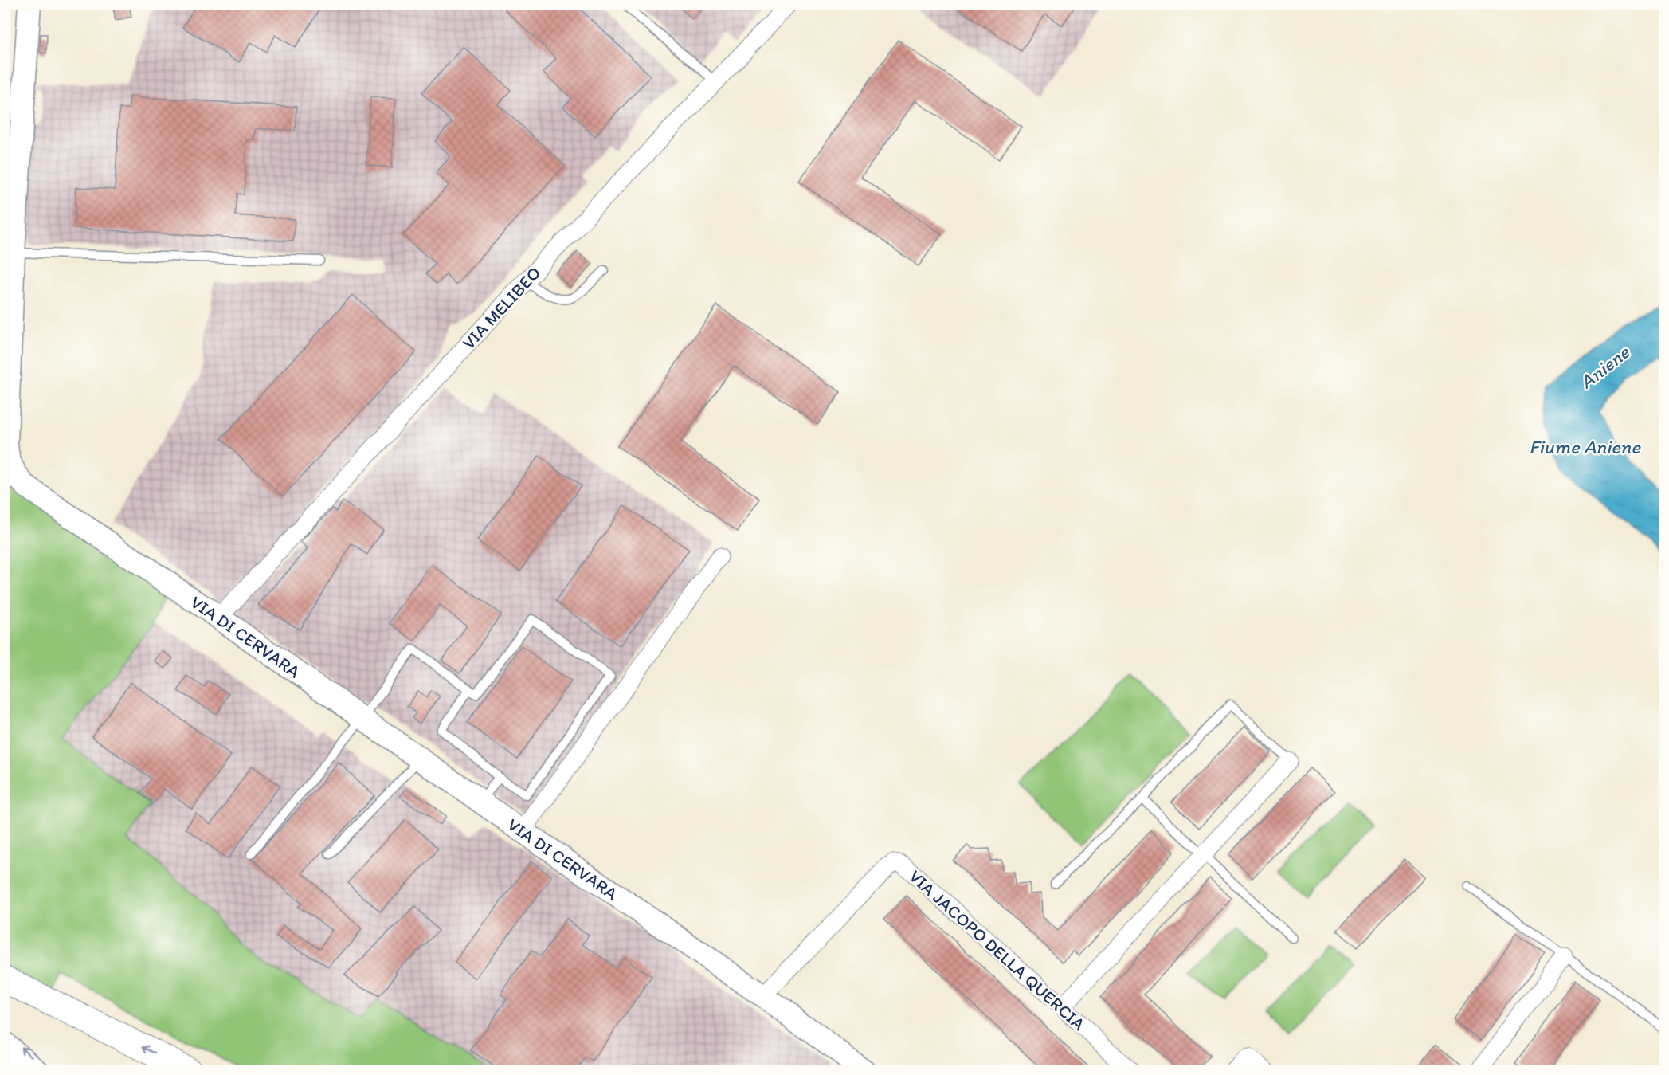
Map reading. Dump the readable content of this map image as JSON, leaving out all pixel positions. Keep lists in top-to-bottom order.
{
  "streets": {
    "street": ["VIA MELIBEO", "VIA DI CERVARA", "VIA JACOPO DELLA QUERCIA"]
  },
  "crossings": [
    ["VIA MELIBEO", "VIA DI CERVARA"],
    ["VIA DI CERVARA", "VIA JACOPO DELLA QUERCIA"]
  ],
  "water": ["Aniene", "Fiume Aniene"]
}
